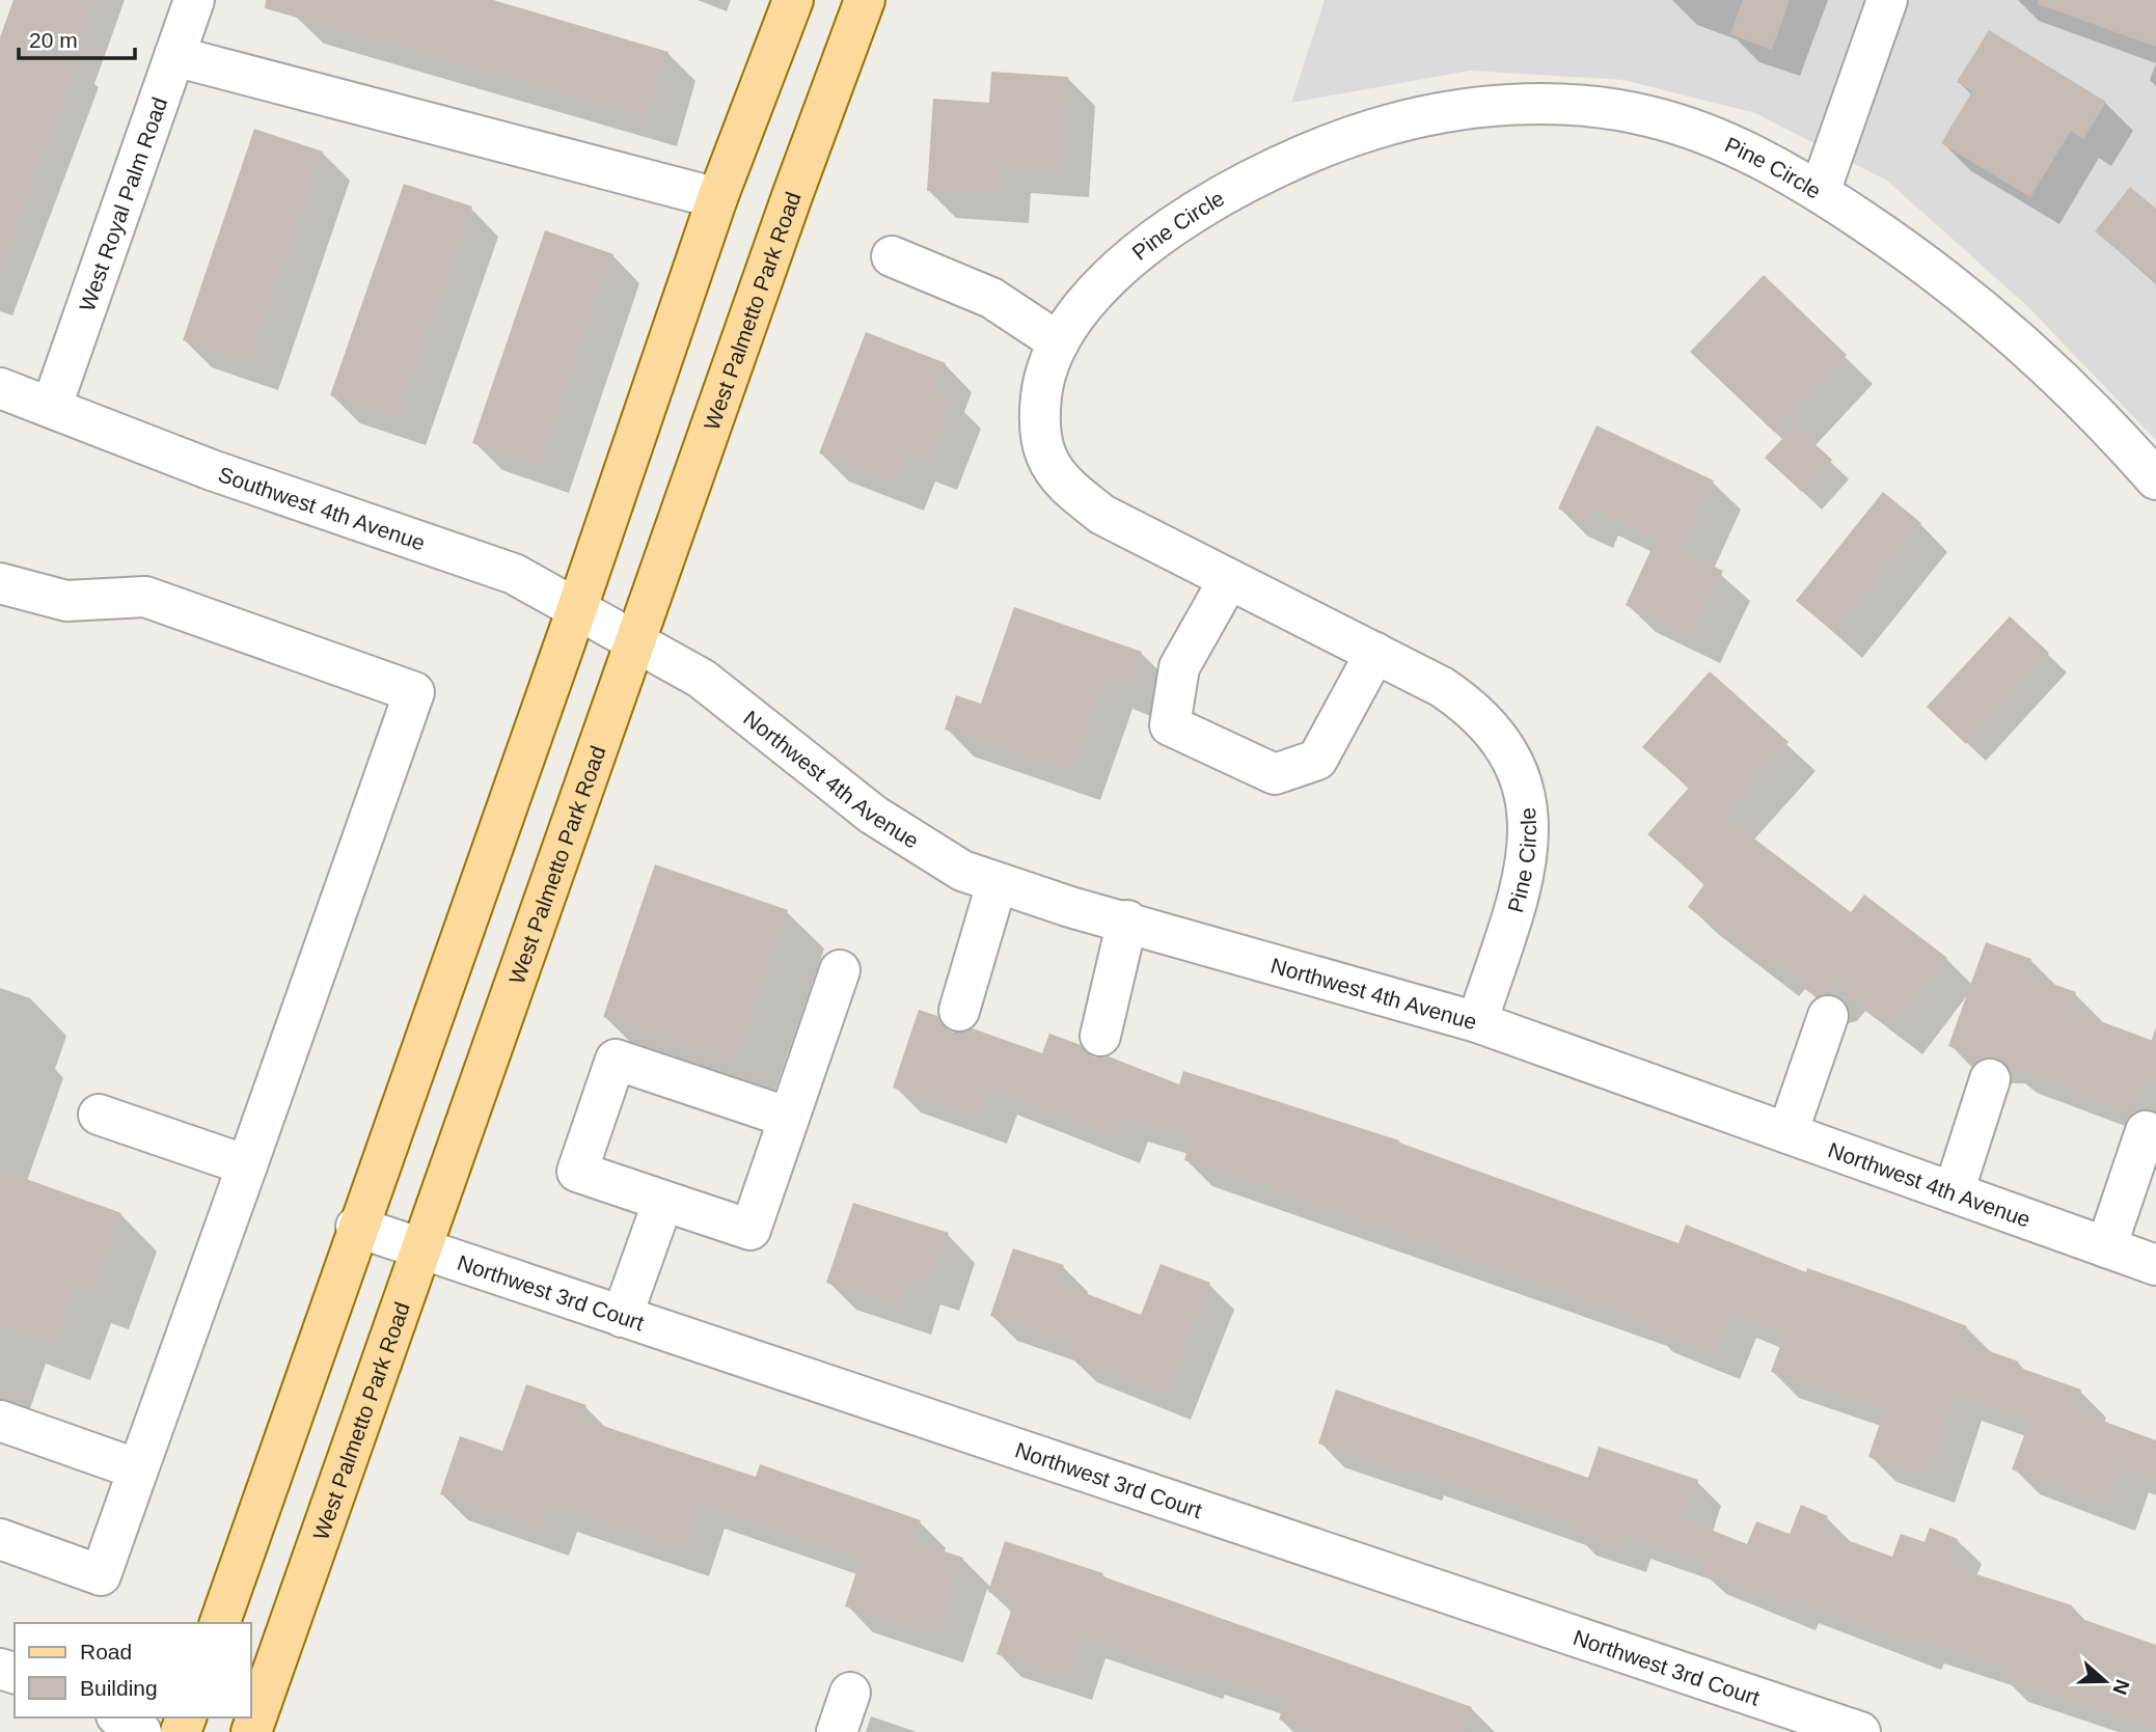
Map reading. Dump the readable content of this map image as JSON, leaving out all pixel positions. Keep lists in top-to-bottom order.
{
  "streets": {
    "main road": ["West Palmetto Park Road"],
    "street": [
      "Pine Circle",
      "West Royal Palm Road",
      "Southwest 4th Avenue",
      "Northwest 4th Avenue",
      "Northwest 3rd Court"
    ]
  },
  "crossings": [
    ["Pine Circle", "Northwest 4th Avenue"],
    ["West Royal Palm Road", "Southwest 4th Avenue"],
    ["West Palmetto Park Road", "Southwest 4th Avenue"],
    ["West Palmetto Park Road", "Northwest 4th Avenue"],
    ["West Palmetto Park Road", "Northwest 3rd Court"],
    ["Southwest 4th Avenue", "Northwest 4th Avenue"]
  ],
  "legend": ["Road", "Building"],
  "scale_bar": "20 m",
  "north": "right"
}
